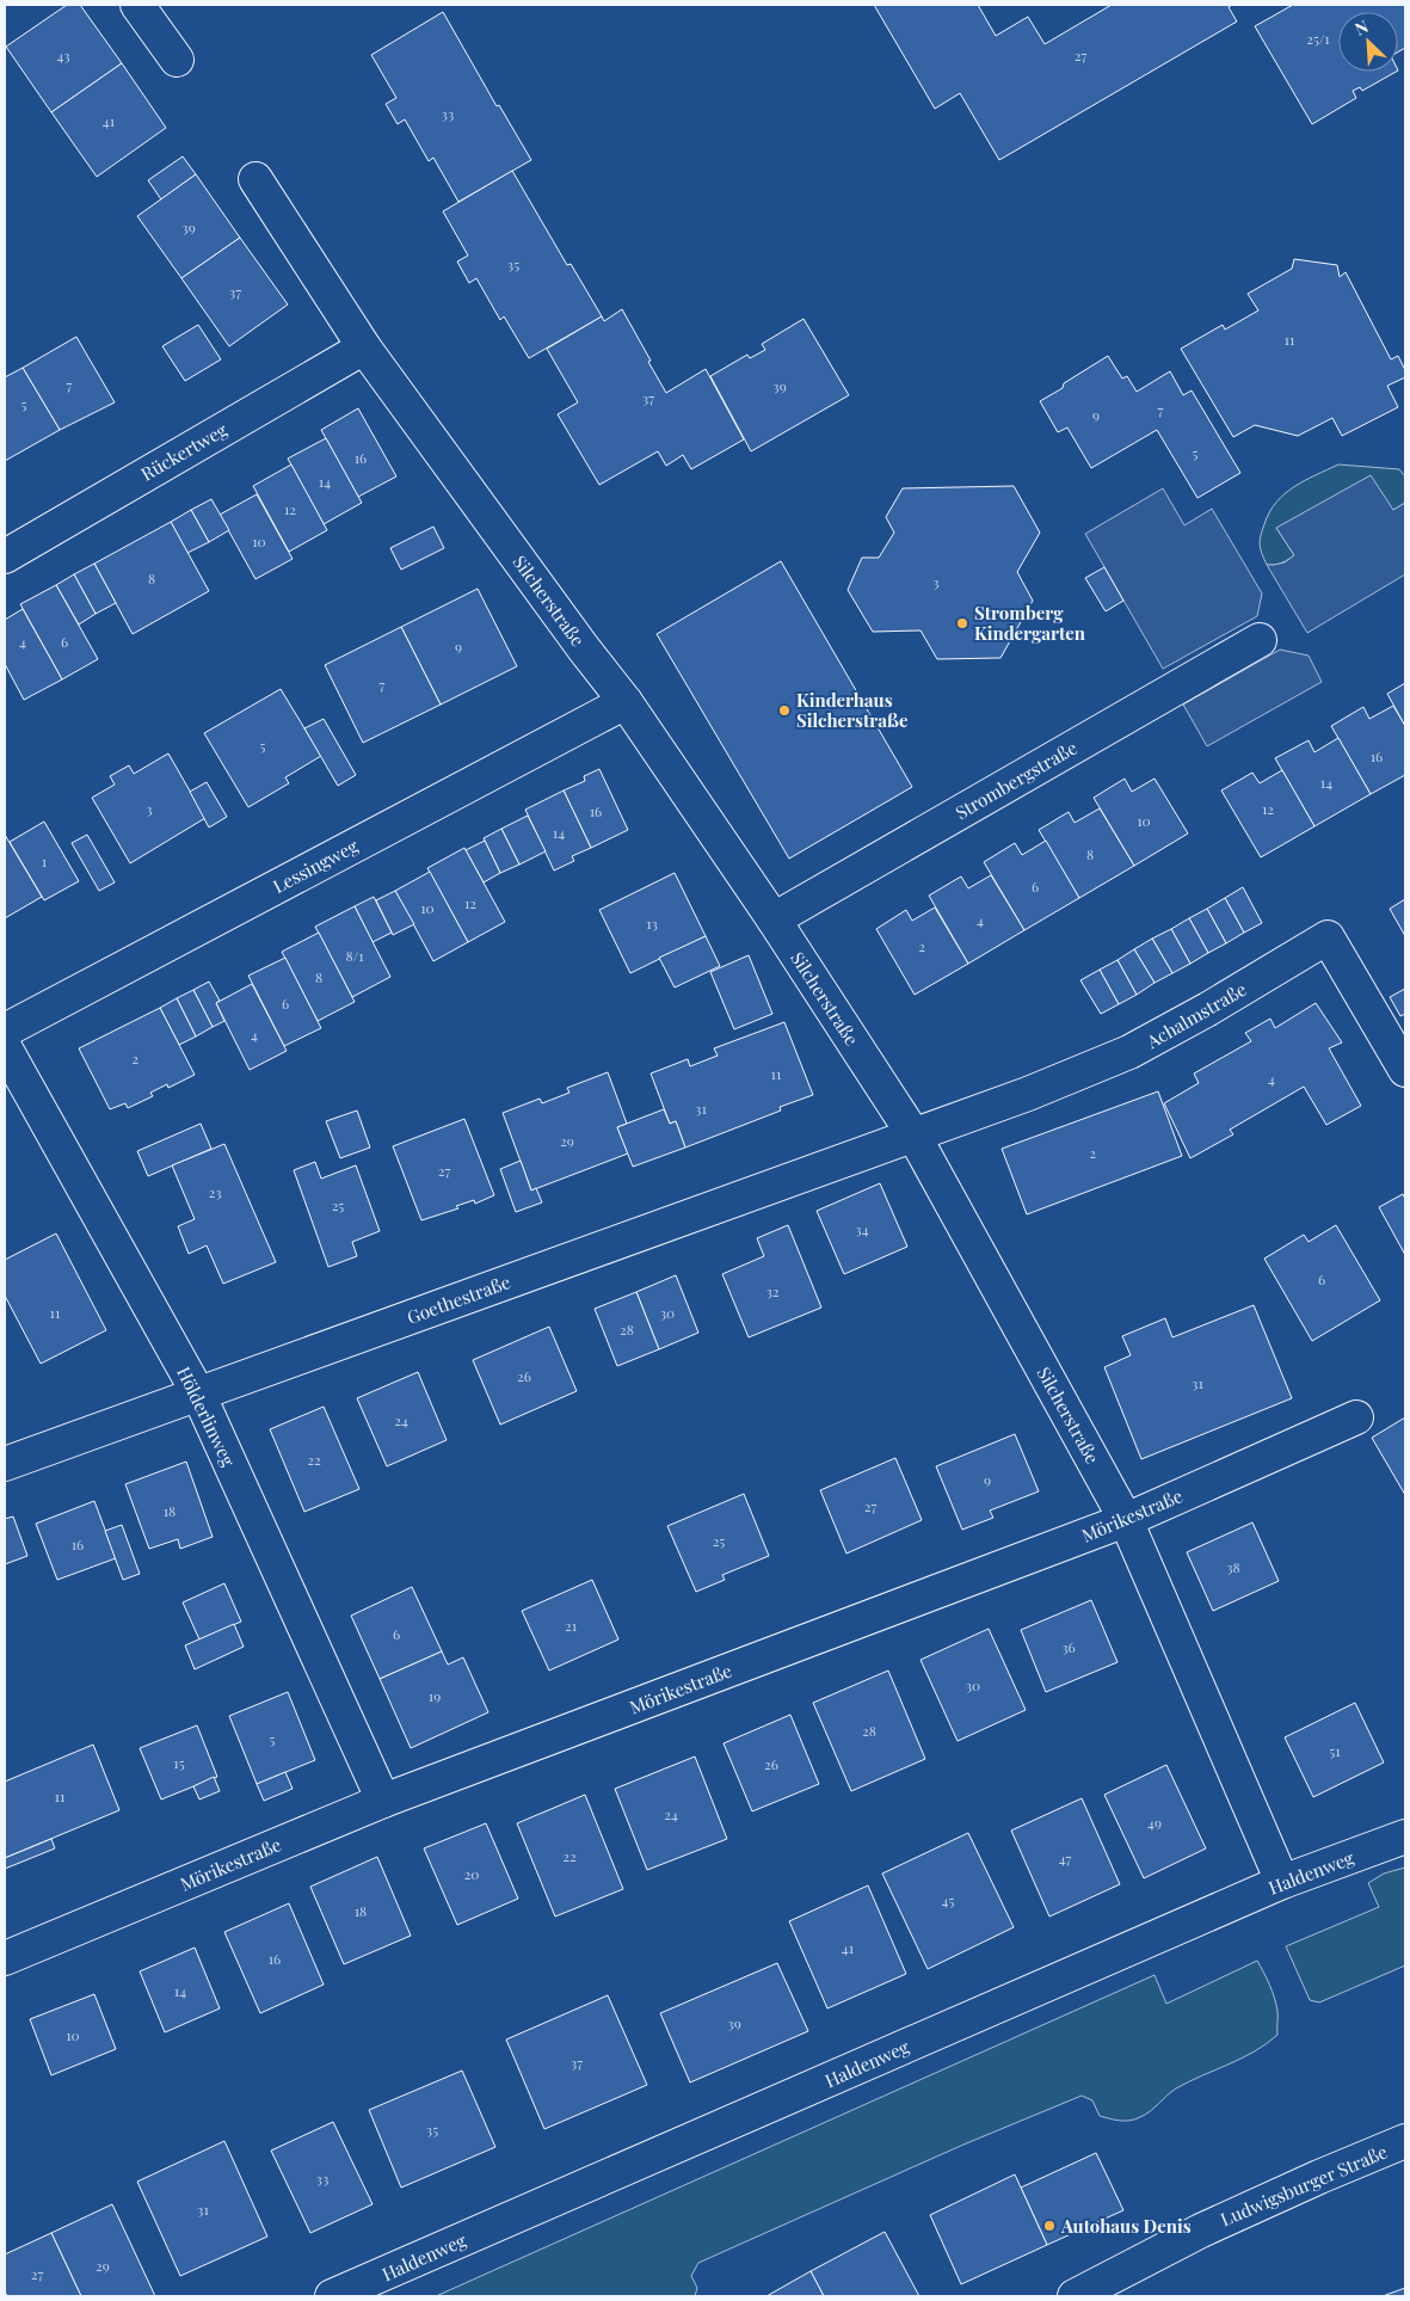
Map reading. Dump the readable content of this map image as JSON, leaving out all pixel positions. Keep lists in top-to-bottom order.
{
  "streets": {
    "street": [
      "Rückertweg",
      "Silcherstraße",
      "Strombergstraße",
      "Lessingweg",
      "Achalmstraße",
      "Goethestraße",
      "Hölderlinweg",
      "Mörikestraße",
      "Haldenweg",
      "Ludwigsburger Straße"
    ]
  },
  "crossings": [
    ["Rückertweg", "Silcherstraße"],
    ["Silcherstraße", "Strombergstraße"],
    ["Silcherstraße", "Lessingweg"],
    ["Silcherstraße", "Achalmstraße"],
    ["Silcherstraße", "Goethestraße"],
    ["Silcherstraße", "Mörikestraße"],
    ["Silcherstraße", "Haldenweg"],
    ["Achalmstraße", "Goethestraße"],
    ["Goethestraße", "Hölderlinweg"],
    ["Hölderlinweg", "Mörikestraße"]
  ],
  "places": ["Stromberg Kindergarten", "Kinderhaus Silcherstraße", "Autohaus Denis"],
  "house_numbers": [
    "25/1",
    "43",
    "27",
    "33",
    "41",
    "39",
    "35",
    "37",
    "11",
    "7",
    "39",
    "37",
    "5",
    "7",
    "9",
    "5",
    "16",
    "14",
    "12",
    "10",
    "8",
    "3",
    "4",
    "6",
    "9",
    "7",
    "5",
    "16",
    "14",
    "3",
    "12",
    "16",
    "10",
    "14",
    "8",
    "1",
    "6",
    "12",
    "10",
    "4",
    "13",
    "2",
    "8/1",
    "8",
    "6",
    "4",
    "2",
    "11",
    "4",
    "31",
    "29",
    "2",
    "27",
    "23",
    "25",
    "34",
    "6",
    "32",
    "11",
    "30",
    "28",
    "26",
    "31",
    "24",
    "22",
    "9",
    "27",
    "18",
    "25",
    "16",
    "38",
    "21",
    "6",
    "36",
    "30",
    "19",
    "28",
    "5",
    "51",
    "15",
    "26",
    "11",
    "24",
    "49",
    "22",
    "47",
    "20",
    "45",
    "18",
    "41",
    "16",
    "14",
    "39",
    "10",
    "37",
    "35",
    "33",
    "31",
    "29",
    "27"
  ],
  "north": "top left"
}
